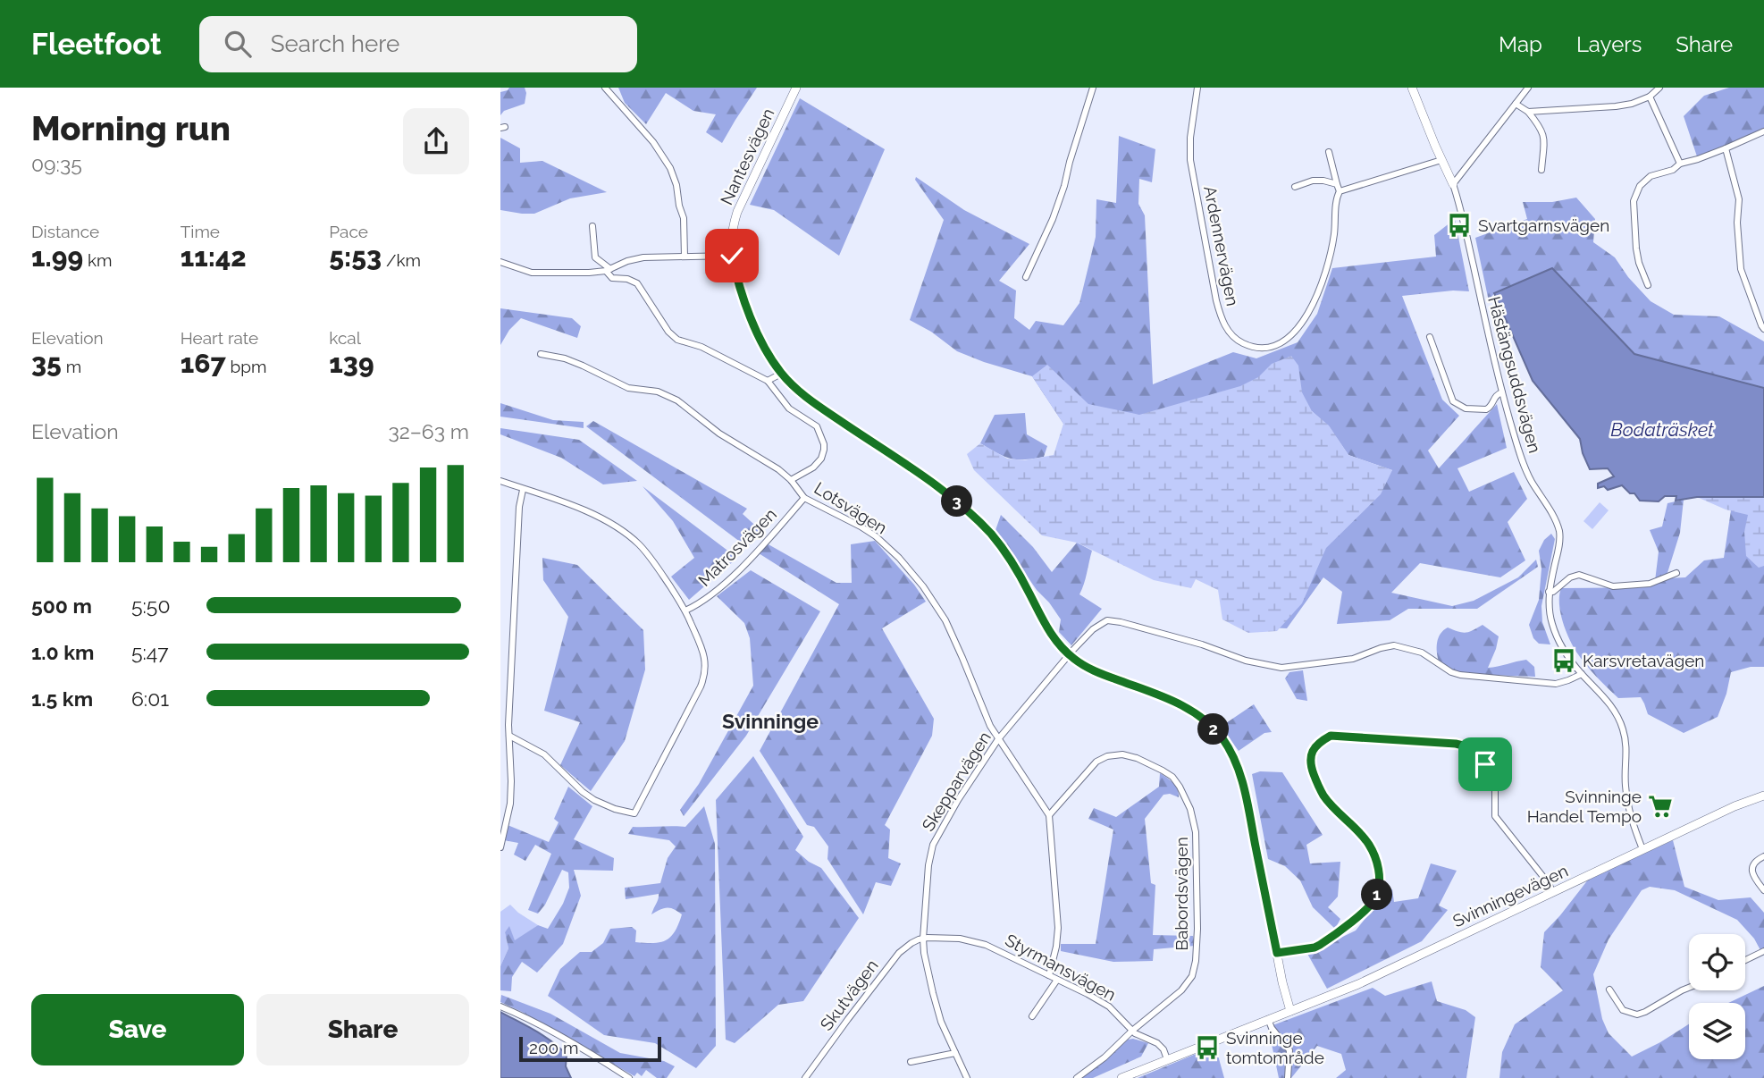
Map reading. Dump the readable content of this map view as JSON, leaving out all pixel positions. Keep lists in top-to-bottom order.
{
  "streets": {
    "street": [
      "Nantesvägen",
      "Ardennervägen",
      "Hästängsuddsvägen",
      "Lotsvägen",
      "Matrosvägen",
      "Skepparvägen",
      "Babordsvägen",
      "Svinningevägen",
      "Styrmansvägen",
      "Skutvägen"
    ]
  },
  "crossings": [
    ["Nantesvägen", "Skepparvägen"],
    ["Nantesvägen", "Svinningevägen"],
    ["Hästängsuddsvägen", "Svinningevägen"],
    ["Lotsvägen", "Matrosvägen"],
    ["Lotsvägen", "Skepparvägen"],
    ["Lotsvägen", "Babordsvägen"],
    ["Skepparvägen", "Styrmansvägen"],
    ["Skepparvägen", "Skutvägen"],
    ["Babordsvägen", "Styrmansvägen"],
    ["Svinningevägen", "Styrmansvägen"],
    ["Styrmansvägen", "Skutvägen"]
  ],
  "districts": ["Svinninge"],
  "water": ["Bodaträsket"],
  "places": {
    "bus stop": ["Svartgarnsvägen", "Karsvretavägen", "Svinninge tomtområde"],
    "supermarket": ["Svinninge Handel Tempo"]
  },
  "scale_bar": "200 m",
  "page": {
    "header": "Fleetfoot",
    "search": "Search here",
    "nav": ["Map", "Layers", "Share"],
    "heading": ["Morning run", "09:35"],
    "stats": [
      ["Distance", "1.99 km"],
      ["Time", "11:42"],
      ["Pace", "5:53 /km"],
      ["Elevation", "35 m"],
      ["Heart rate", "167 bpm"],
      ["kcal", "139"]
    ],
    "chart": ["Elevation", "32–63 m"],
    "pins": ["3", "2", "1"],
    "list": [
      {
        "name": "500 m",
        "note": "5:50"
      },
      {
        "name": "1.0 km",
        "note": "5:47"
      },
      {
        "name": "1.5 km",
        "note": "6:01"
      }
    ],
    "buttons": ["Save", "Share"],
    "scale": "200 m"
  }
}
